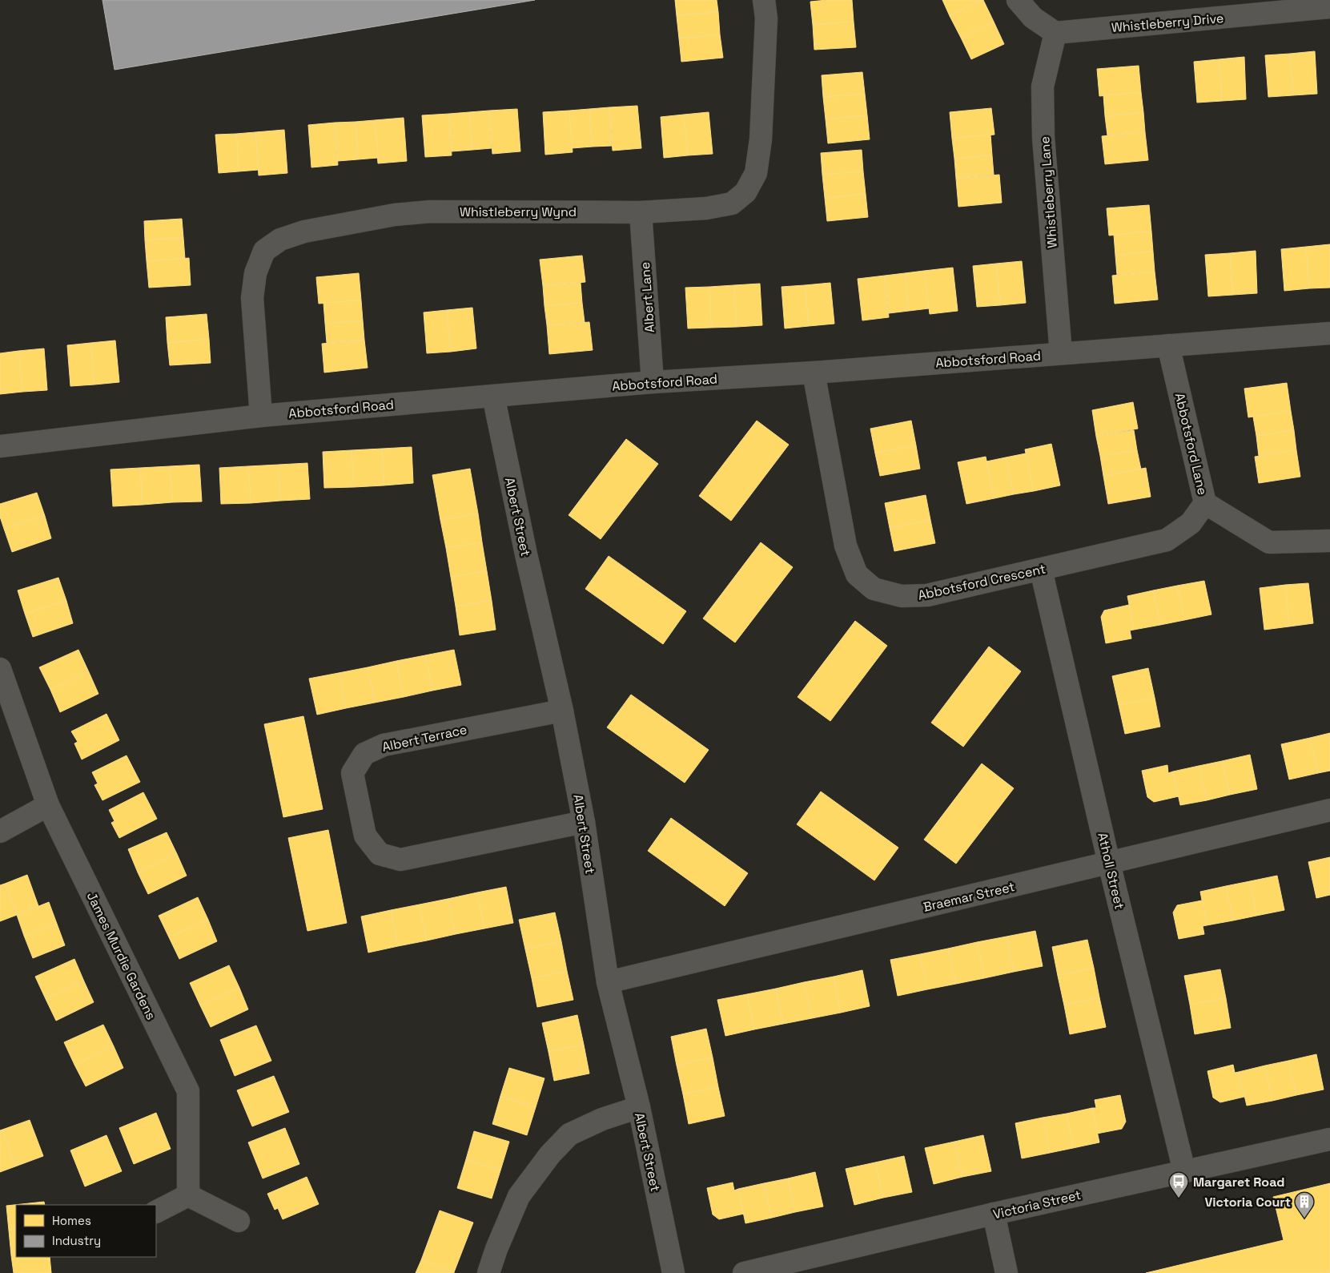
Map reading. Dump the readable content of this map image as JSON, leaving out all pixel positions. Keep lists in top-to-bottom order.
{
  "streets": {
    "street": [
      "Whistleberry Drive",
      "Whistleberry Lane",
      "Whistleberry Wynd",
      "Albert Lane",
      "Abbotsford Road",
      "Abbotsford Lane",
      "Albert Street",
      "Abbotsford Crescent",
      "Albert Terrace",
      "Atholl Street",
      "Braemar Street",
      "James Murdie Gardens",
      "Victoria Street"
    ]
  },
  "crossings": [
    ["Whistleberry Drive", "Whistleberry Lane"],
    ["Whistleberry Lane", "Abbotsford Road"],
    ["Whistleberry Wynd", "Albert Lane"],
    ["Whistleberry Wynd", "Abbotsford Road"],
    ["Albert Lane", "Abbotsford Road"],
    ["Abbotsford Road", "Abbotsford Lane"],
    ["Abbotsford Road", "Albert Street"],
    ["Abbotsford Road", "Abbotsford Crescent"],
    ["Abbotsford Lane", "Abbotsford Crescent"],
    ["Albert Street", "Albert Terrace"],
    ["Albert Street", "Braemar Street"],
    ["Abbotsford Crescent", "Atholl Street"],
    ["Atholl Street", "Braemar Street"],
    ["Atholl Street", "Victoria Street"]
  ],
  "places": {
    "bus stop": ["Margaret Road"],
    "building": ["Victoria Court"]
  },
  "legend": ["Homes", "Industry"]
}
